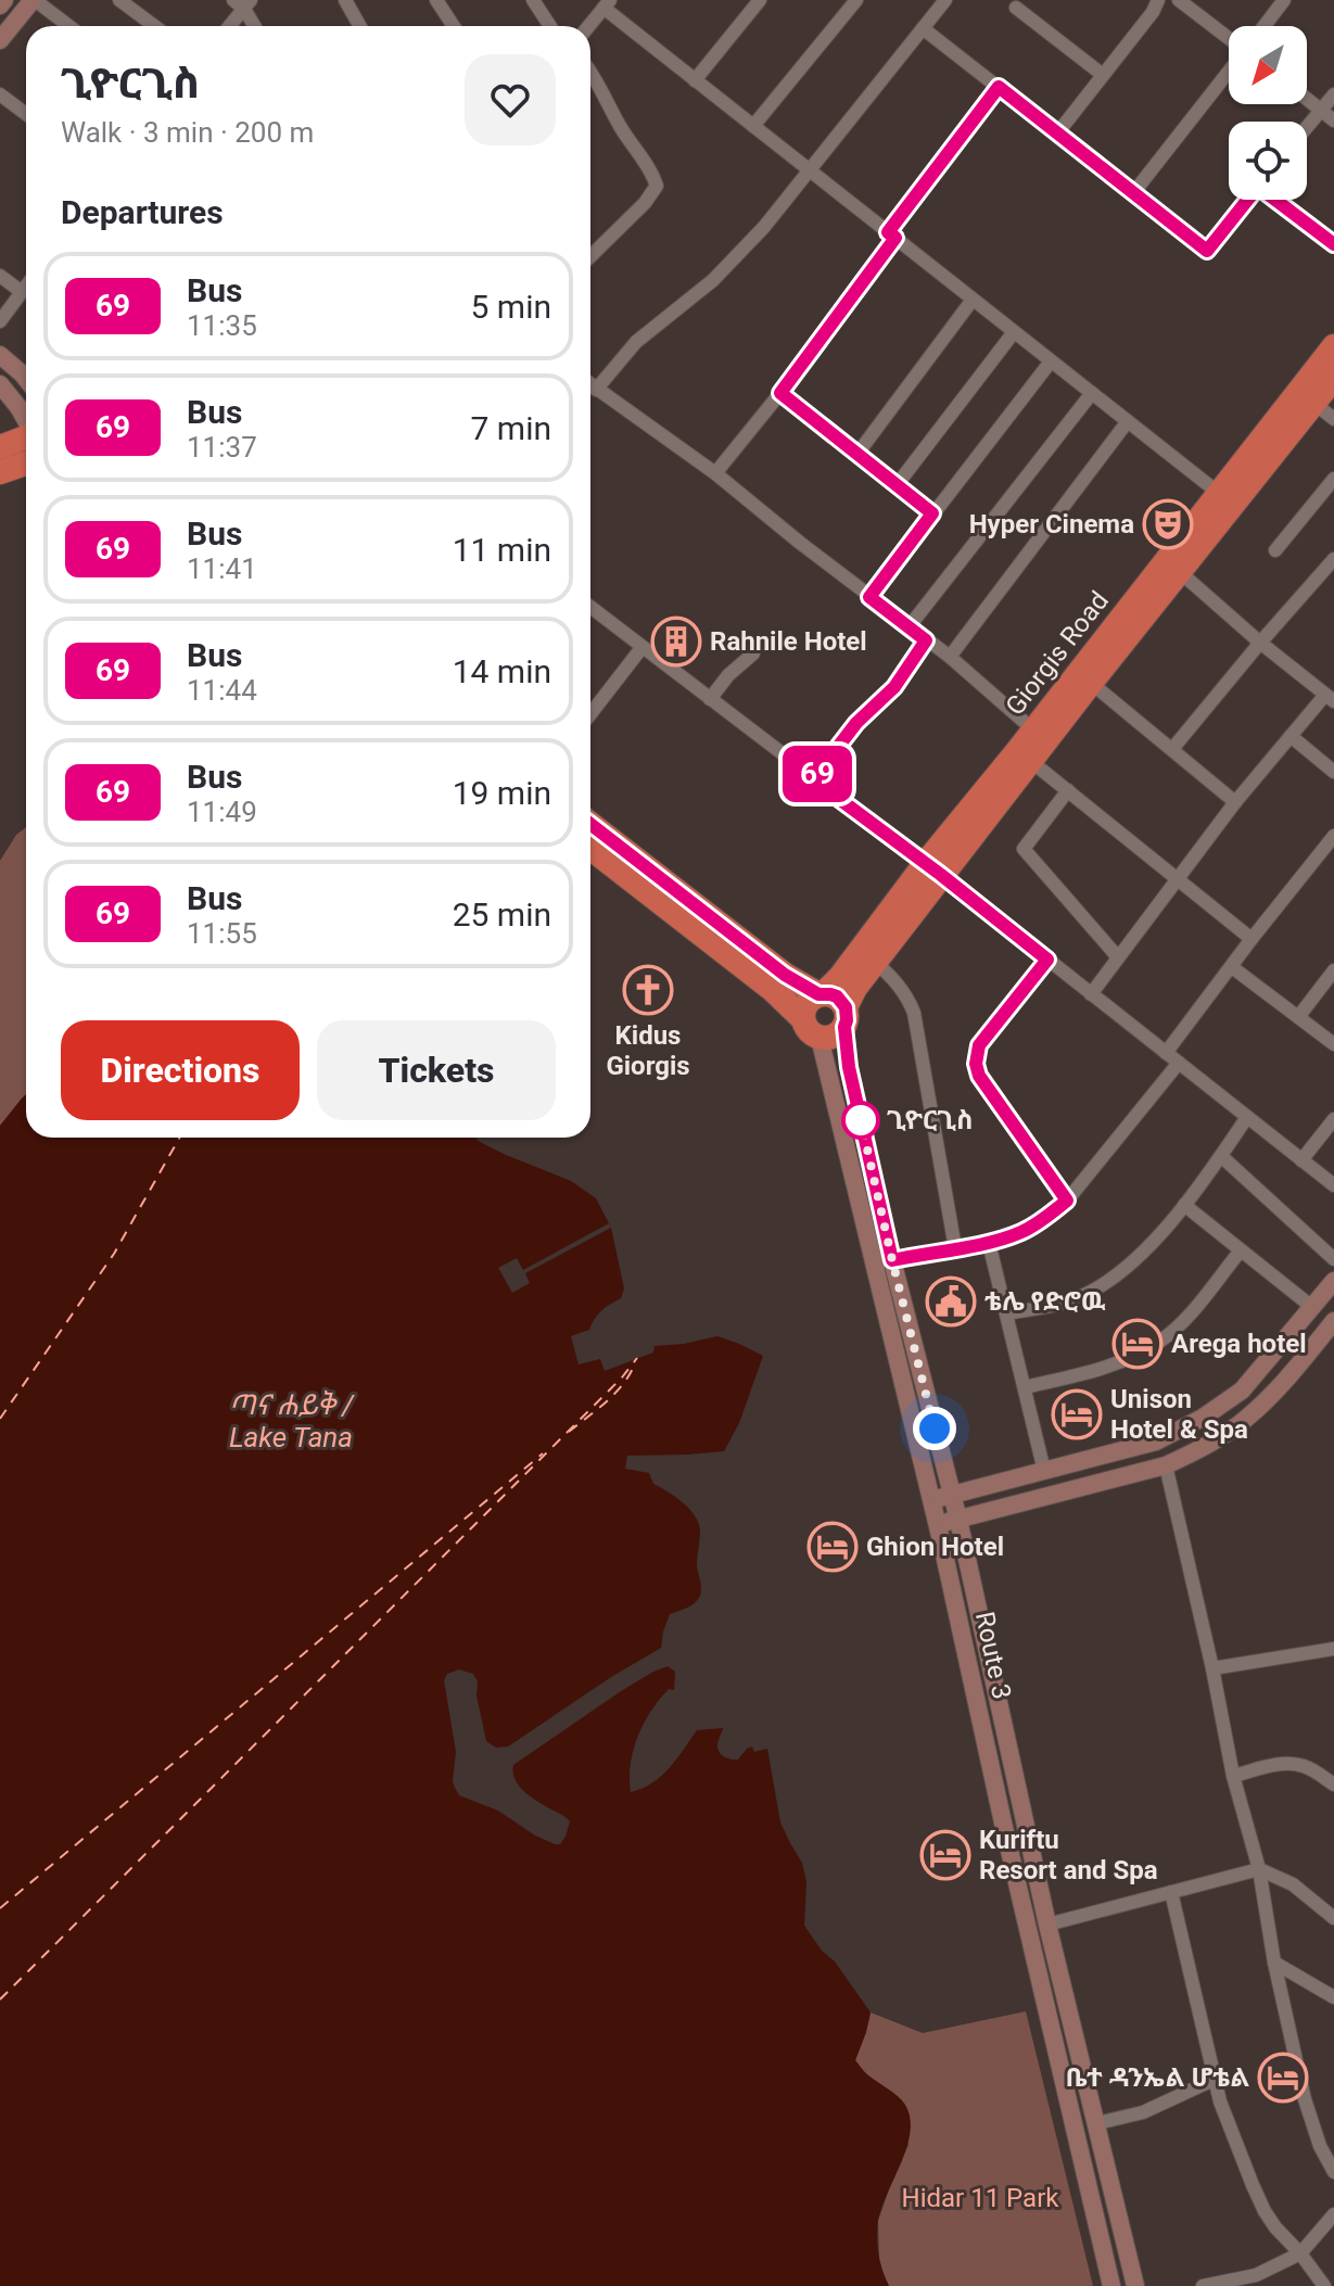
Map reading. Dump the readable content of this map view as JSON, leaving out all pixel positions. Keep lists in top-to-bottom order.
{
  "streets": {
    "highway": ["Giorgis Road"],
    "main road": ["Route 3"]
  },
  "water": ["ጣና ሐይቅ / Lake Tana"],
  "parks": ["Hidar 11 Park"],
  "places": {
    "theatre": ["Hyper Cinema"],
    "building": ["Rahnile Hotel"],
    "church": ["Kidus Giorgis"],
    "other": ["ጊዮርጊስ"],
    "public building": ["ቴሌ የድሮዉ"],
    "hotel": [
      "Arega hotel",
      "Unison Hotel & Spa",
      "Ghion Hotel",
      "Kuriftu Resort and Spa",
      "ቤተ ዳንኤል ሆቴል"
    ]
  },
  "lines": ["bus line 69"],
  "north": "bottom left",
  "page": {
    "on_map": "69",
    "heading": [
      ["ጊዮርጊስ", "Walk · 3 min · 200 m"],
      "Departures"
    ],
    "list": [
      {
        "mark": "69",
        "name": "Bus",
        "note": "11:35",
        "value": "5 min"
      },
      {
        "mark": "69",
        "name": "Bus",
        "note": "11:37",
        "value": "7 min"
      },
      {
        "mark": "69",
        "name": "Bus",
        "note": "11:41",
        "value": "11 min"
      },
      {
        "mark": "69",
        "name": "Bus",
        "note": "11:44",
        "value": "14 min"
      },
      {
        "mark": "69",
        "name": "Bus",
        "note": "11:49",
        "value": "19 min"
      },
      {
        "mark": "69",
        "name": "Bus",
        "note": "11:55",
        "value": "25 min"
      }
    ],
    "buttons": ["Directions", "Tickets"]
  }
}
